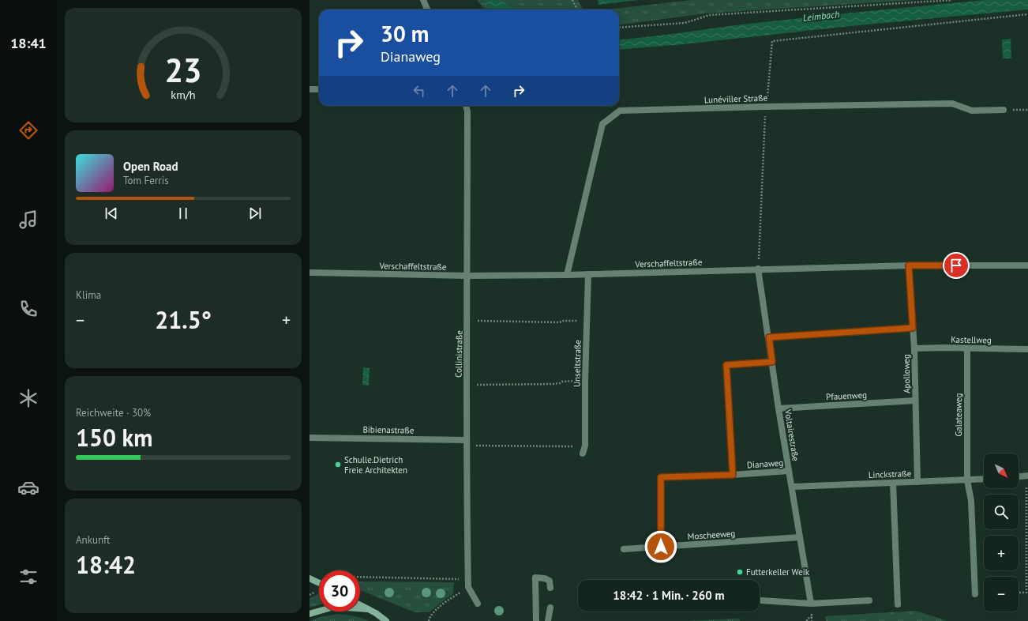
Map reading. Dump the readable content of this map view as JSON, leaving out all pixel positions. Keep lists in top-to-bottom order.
{
  "streets": {
    "street": [
      "Lunéviller Straße",
      "Verschaffeltstraße",
      "Kastellweg",
      "Collinistraße",
      "Unseltstraße",
      "Apolloweg",
      "Pfauenweg",
      "Galateaweg",
      "Bibienastraße",
      "Voltairestraße",
      "Dianaweg",
      "Linckstraße",
      "Moscheeweg"
    ]
  },
  "crossings": [
    ["Lunéviller Straße", "Verschaffeltstraße"],
    ["Verschaffeltstraße", "Collinistraße"],
    ["Verschaffeltstraße", "Unseltstraße"],
    ["Verschaffeltstraße", "Apolloweg"],
    ["Verschaffeltstraße", "Voltairestraße"],
    ["Kastellweg", "Apolloweg"],
    ["Kastellweg", "Galateaweg"],
    ["Collinistraße", "Bibienastraße"],
    ["Apolloweg", "Pfauenweg"],
    ["Apolloweg", "Linckstraße"],
    ["Pfauenweg", "Voltairestraße"],
    ["Galateaweg", "Linckstraße"],
    ["Voltairestraße", "Dianaweg"],
    ["Voltairestraße", "Linckstraße"],
    ["Voltairestraße", "Moscheeweg"],
    ["Dianaweg", "Moscheeweg"]
  ],
  "water": ["Leimbach"],
  "places": ["Schulle.Dietrich Freie Architekten", "Futterkeller Weik"],
  "north": "bottom right",
  "page": {
    "tabs": "18:41",
    "turn": ["30 m", "Dianaweg"],
    "song": ["Open Road", "Tom Ferris"],
    "tile": [
      "Klima",
      ["Reichweite · 30%", "150 km"],
      ["Ankunft", "18:42"]
    ],
    "heat": ["−", "21.5°", "+"],
    "map_buttons": ["+", "−"],
    "limit": "30",
    "trip": "18:42 · 1 Min. · 260 m",
    "gauge": ["23", "km/h"]
  }
}
